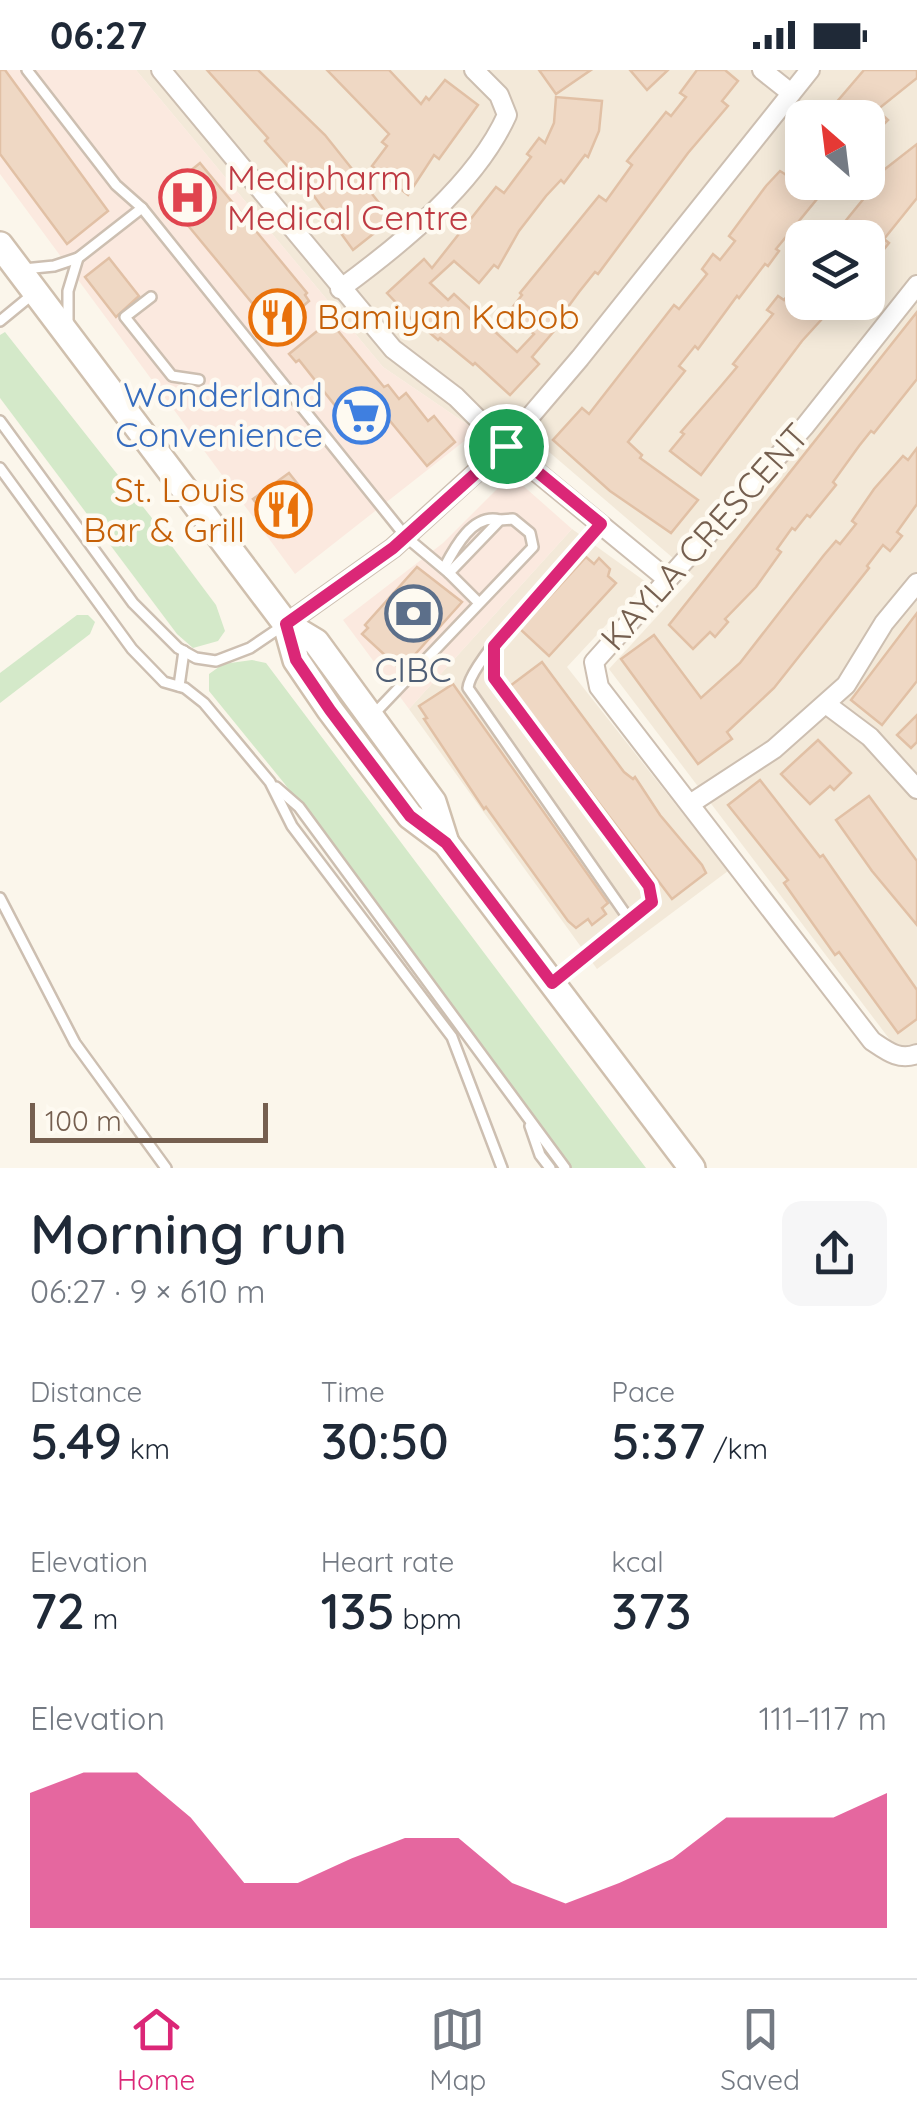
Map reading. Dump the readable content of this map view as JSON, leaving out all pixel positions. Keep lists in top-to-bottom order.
{
  "streets": {
    "street": ["KAYLA CRESCENT"]
  },
  "places": {
    "hospital": ["Medipharm Medical Centre"],
    "restaurant": ["Bamiyan Kabob", "St. Louis Bar & Grill"],
    "supermarket": ["Wonderland Convenience"],
    "bank": ["CIBC"]
  },
  "scale_bar": "100 m",
  "north": "top left",
  "page": {
    "status": "06:27",
    "scale": "100 m",
    "heading": ["Morning run", "06:27 · 9 × 610 m"],
    "stats": [
      ["Distance", "5.49 km"],
      ["Time", "30:50"],
      ["Pace", "5:37 /km"],
      ["Elevation", "72 m"],
      ["Heart rate", "135 bpm"],
      ["kcal", "373"]
    ],
    "chart": ["Elevation", "111–117 m"],
    "tabs": ["Home", "Map", "Saved"]
  }
}
